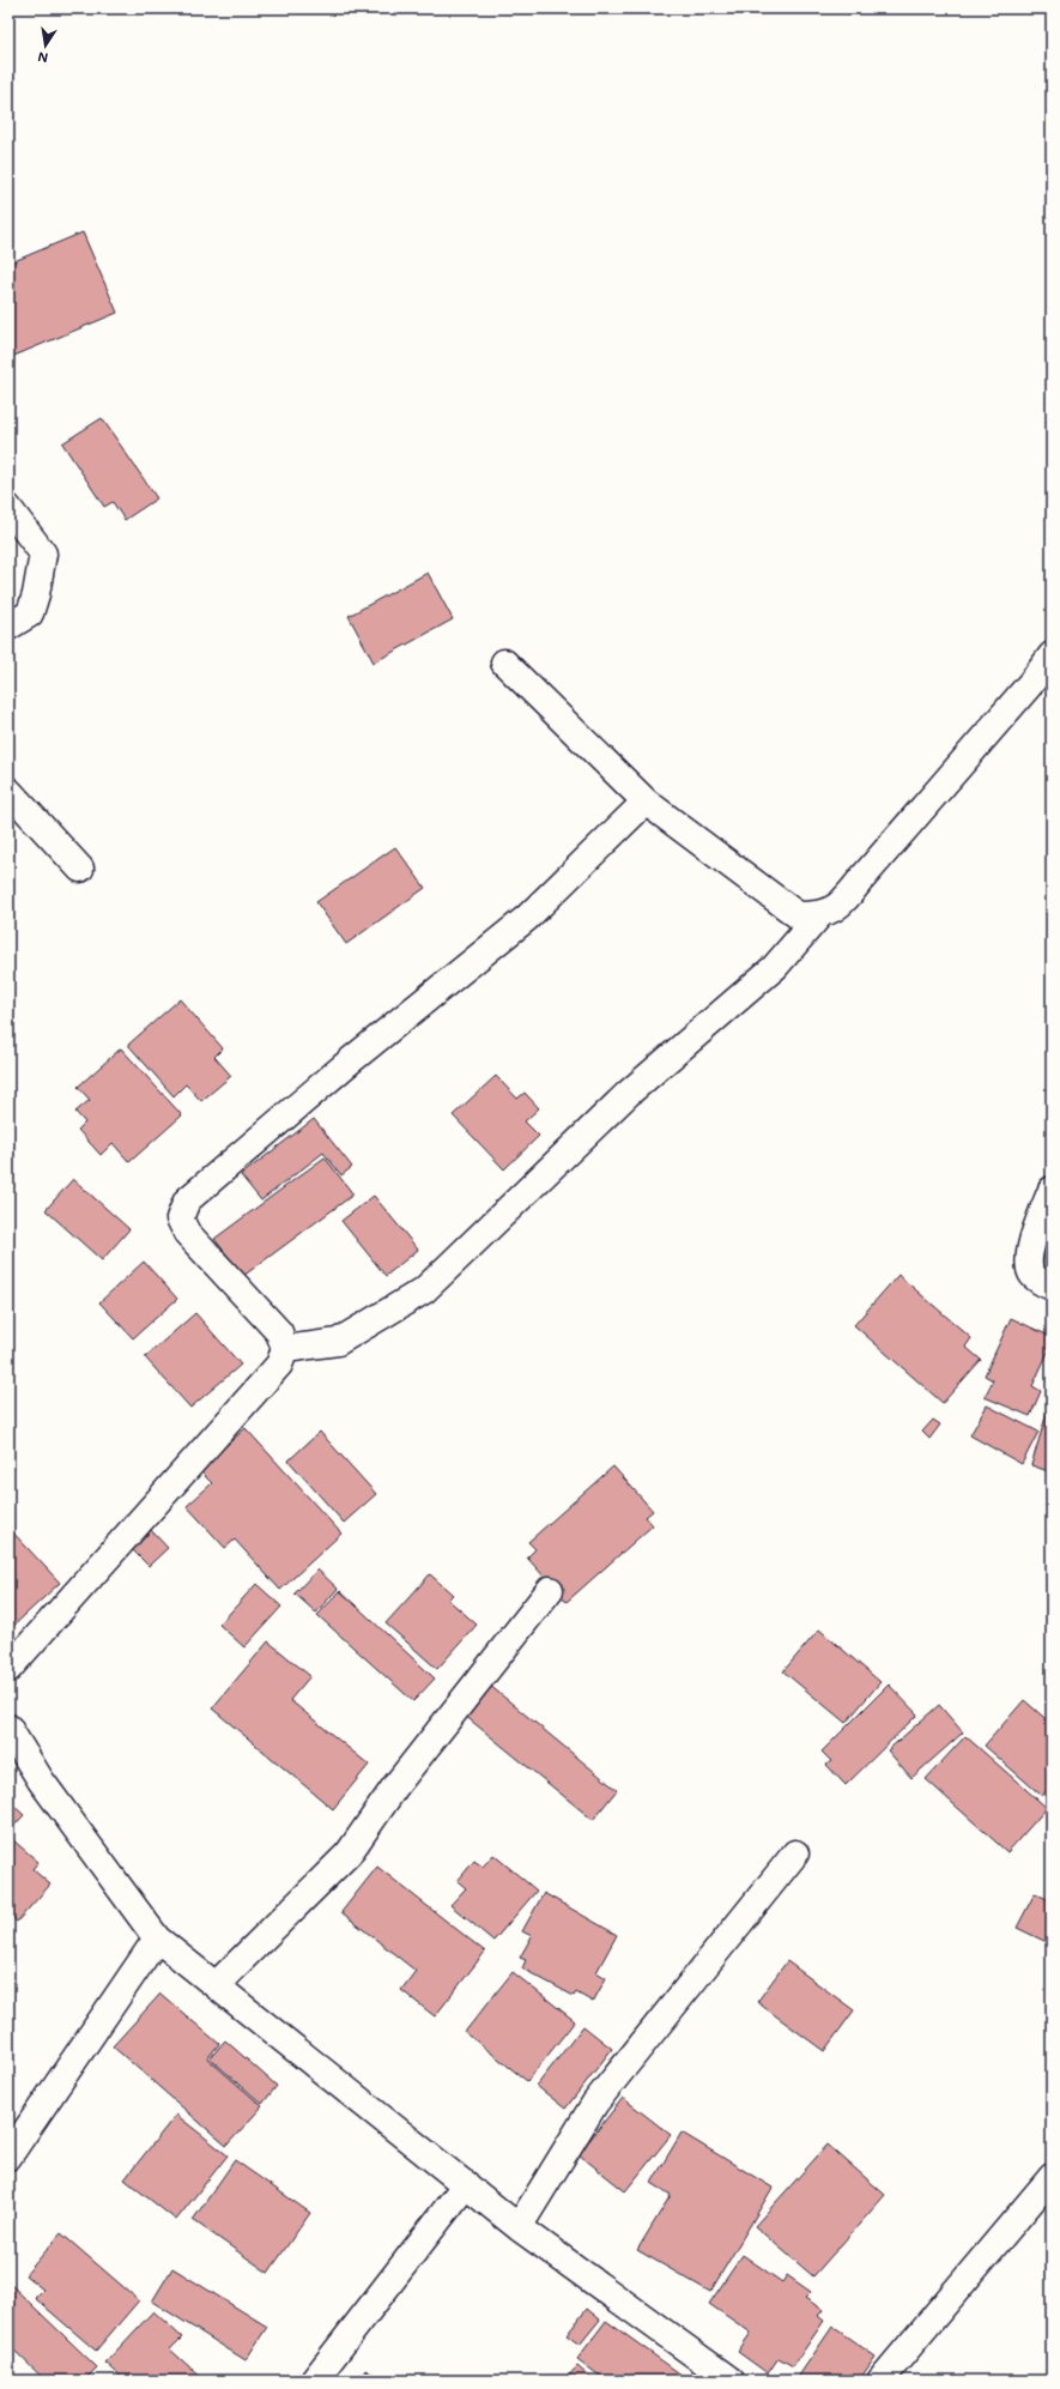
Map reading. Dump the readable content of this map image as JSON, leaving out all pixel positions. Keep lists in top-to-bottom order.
{
  "north": "bottom"
}
